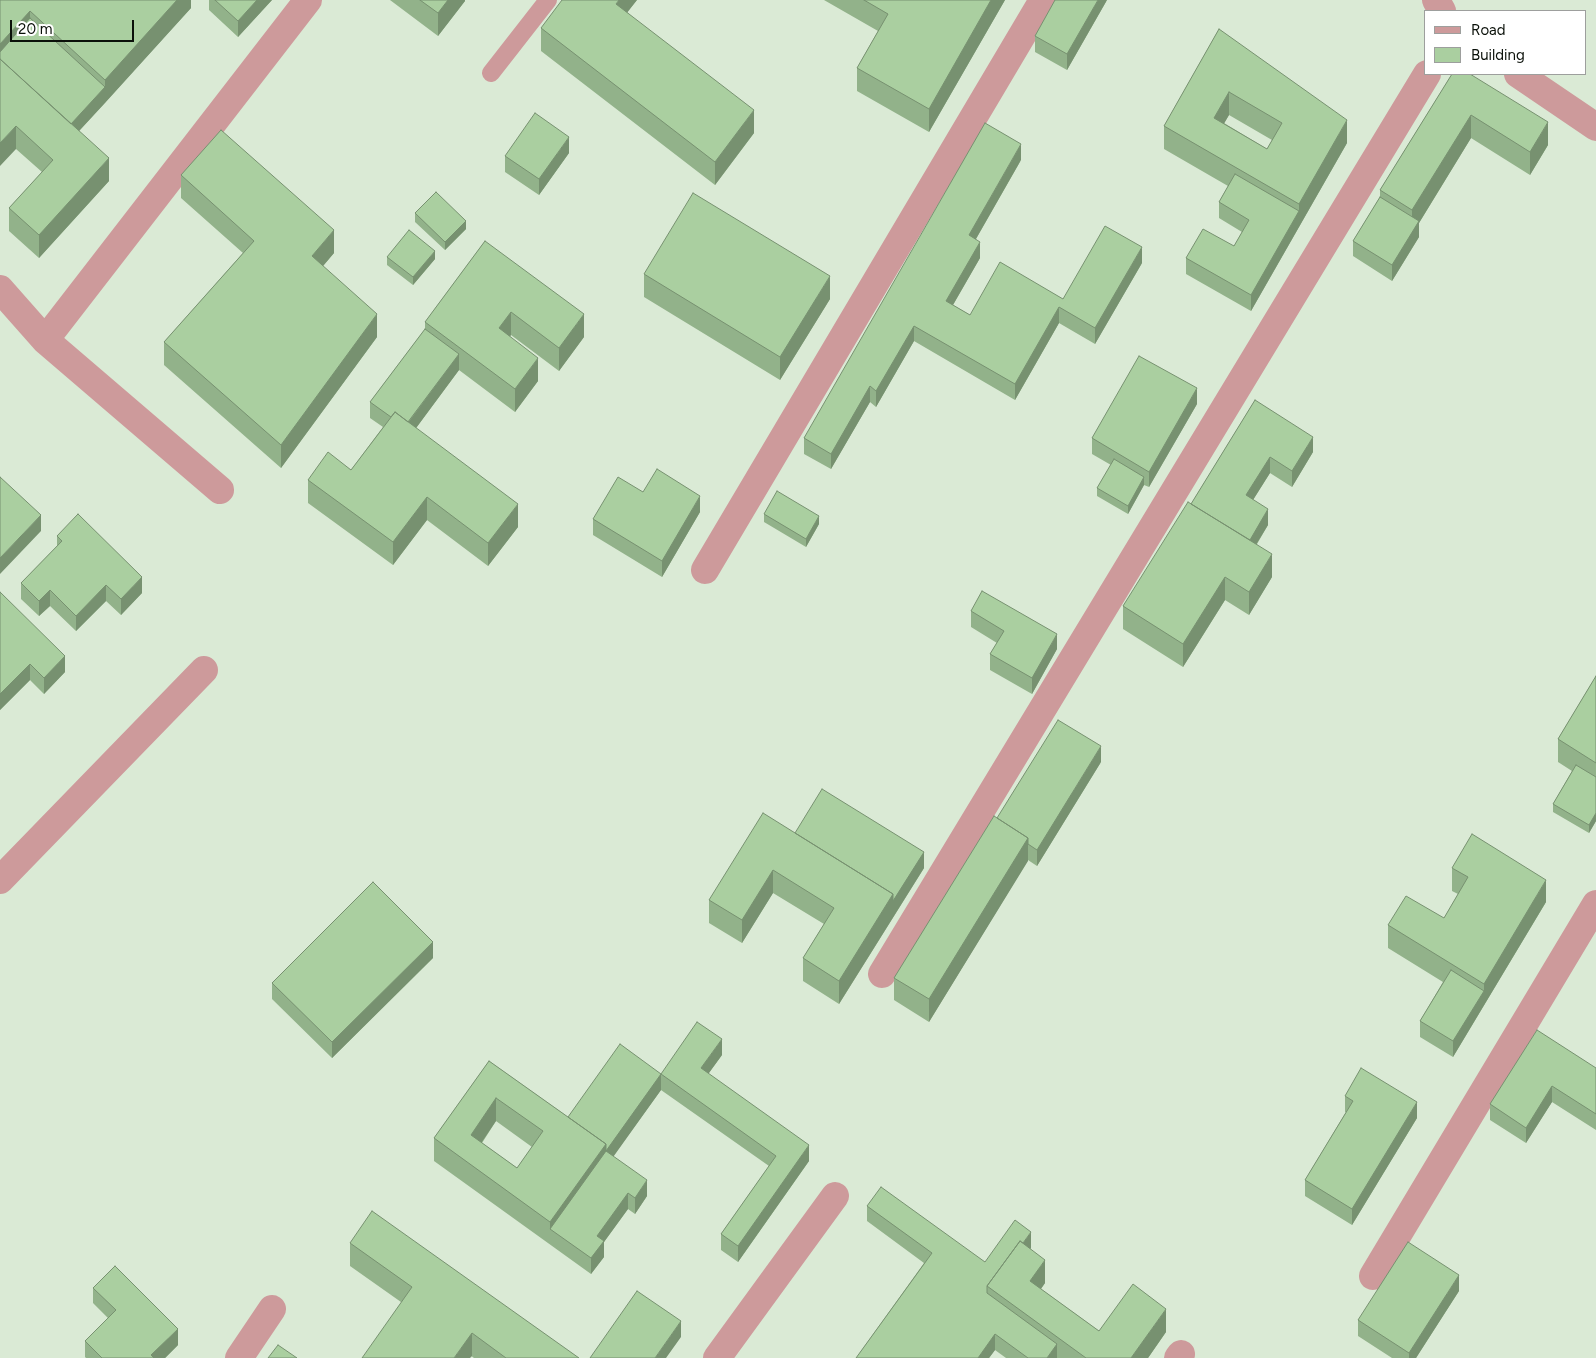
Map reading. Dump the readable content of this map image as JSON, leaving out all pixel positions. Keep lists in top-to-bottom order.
{
  "legend": ["Road", "Building"],
  "scale_bar": "20 m"
}
